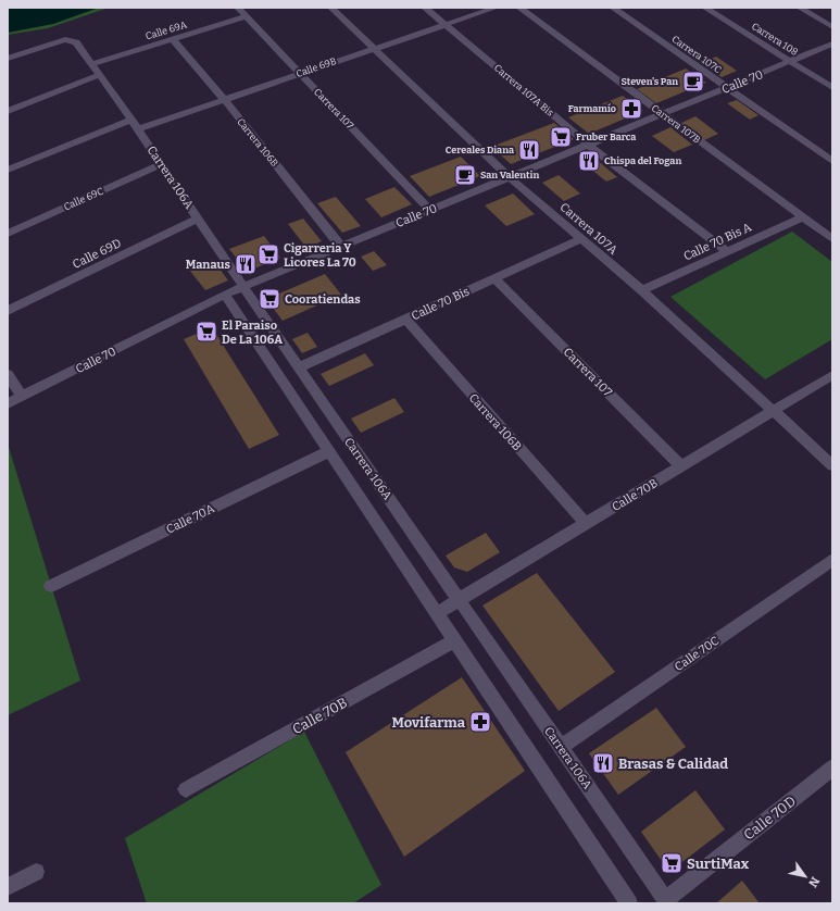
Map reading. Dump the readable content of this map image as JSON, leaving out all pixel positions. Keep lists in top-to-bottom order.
{
  "streets": {
    "street": [
      "Calle 69A",
      "Carrera 108",
      "Carrera 107C",
      "Calle 69B",
      "Calle 70",
      "Carrera 107A Bis",
      "Carrera 107",
      "Carrera 107B",
      "Carrera 106B",
      "Carrera 106A",
      "Calle 69C",
      "Carrera 107A",
      "Calle 70 Bis A",
      "Calle 69D",
      "Calle 70 Bis",
      "Calle 70B",
      "Calle 70A",
      "Calle 70C",
      "Calle 70D"
    ]
  },
  "crossings": [
    ["Calle 69A", "Carrera 107"],
    ["Calle 69A", "Carrera 106B"],
    ["Calle 69A", "Carrera 106A"],
    ["Carrera 108", "Calle 70"],
    ["Carrera 107C", "Calle 70"],
    ["Calle 69B", "Carrera 107A Bis"],
    ["Calle 69B", "Carrera 107"],
    ["Calle 69B", "Carrera 106B"],
    ["Calle 69B", "Carrera 106A"],
    ["Calle 69B", "Carrera 107A"],
    ["Calle 70", "Carrera 107A Bis"],
    ["Calle 70", "Carrera 107"],
    ["Calle 70", "Carrera 107B"],
    ["Calle 70", "Carrera 106B"],
    ["Calle 70", "Carrera 106A"],
    ["Calle 70", "Carrera 107A"],
    ["Carrera 107A Bis", "Calle 70 Bis A"],
    ["Carrera 107", "Calle 70 Bis"],
    ["Carrera 107", "Calle 70B"],
    ["Carrera 107B", "Calle 70 Bis A"],
    ["Carrera 106B", "Calle 70 Bis"],
    ["Carrera 106B", "Calle 70B"],
    ["Carrera 106A", "Calle 69C"],
    ["Carrera 106A", "Calle 69D"],
    ["Carrera 106A", "Calle 70 Bis"],
    ["Carrera 106A", "Calle 70B"],
    ["Carrera 106A", "Calle 70A"],
    ["Carrera 106A", "Calle 70C"],
    ["Carrera 106A", "Calle 70D"],
    ["Carrera 107A", "Calle 70 Bis A"],
    ["Carrera 107A", "Calle 70 Bis"],
    ["Carrera 107A", "Calle 70B"]
  ],
  "places": {
    "cafe": ["Steven's Pan", "San Valentin"],
    "pharmacy": ["Farmamío", "Movifarma"],
    "supermarket": [
      "Fruber Barca",
      "Cigarreria Y Licores La 70",
      "Cooratiendas",
      "El Paraiso De La 106A",
      "SurtiMax"
    ],
    "restaurant": [
      "Cereales Diana",
      "Chispa del Fogan",
      "Manaus",
      "Brasas & Calidad"
    ]
  },
  "north": "bottom right"
}
